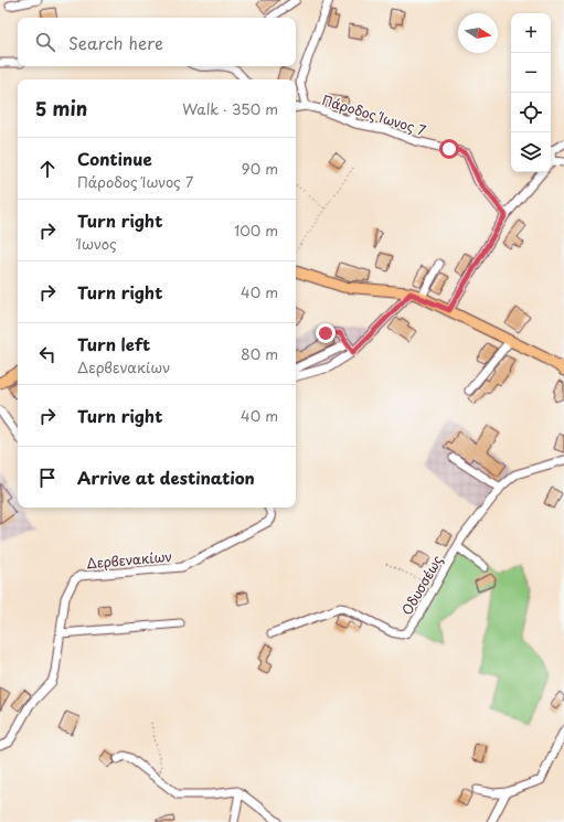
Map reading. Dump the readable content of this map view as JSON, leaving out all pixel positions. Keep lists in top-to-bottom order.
{
  "streets": {
    "street": ["Πάροδος Ίωνος 7", "Δερβενακίων", "Οδυσσέως"]
  },
  "north": "right",
  "page": {
    "map_buttons": ["+", "−"],
    "search": "Search here",
    "heading": ["5 min", "Walk · 350 m"],
    "list": [
      ["Continue", "Πάροδος Ίωνος 7", "90 m"],
      ["Turn right", "Ίωνος", "100 m"],
      ["Turn right", "40 m"],
      ["Turn left", "Δερβενακίων", "80 m"],
      ["Turn right", "40 m"],
      "Arrive at destination"
    ]
  }
}
